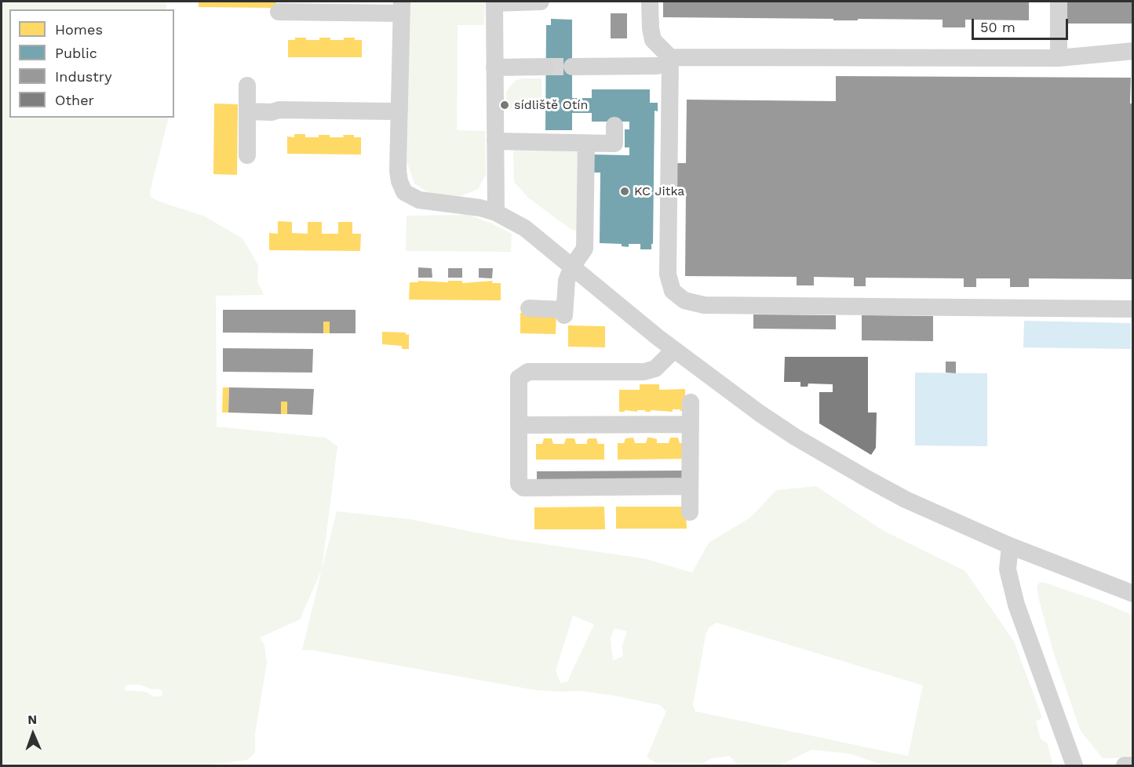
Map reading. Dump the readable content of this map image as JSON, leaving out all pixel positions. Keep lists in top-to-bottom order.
{
  "places": ["sídliště Otín", "KC Jitka"],
  "legend": [
    "Homes",
    "Public",
    "Industry",
    "Other"
  ],
  "scale_bar": "50 m",
  "north": "top"
}
